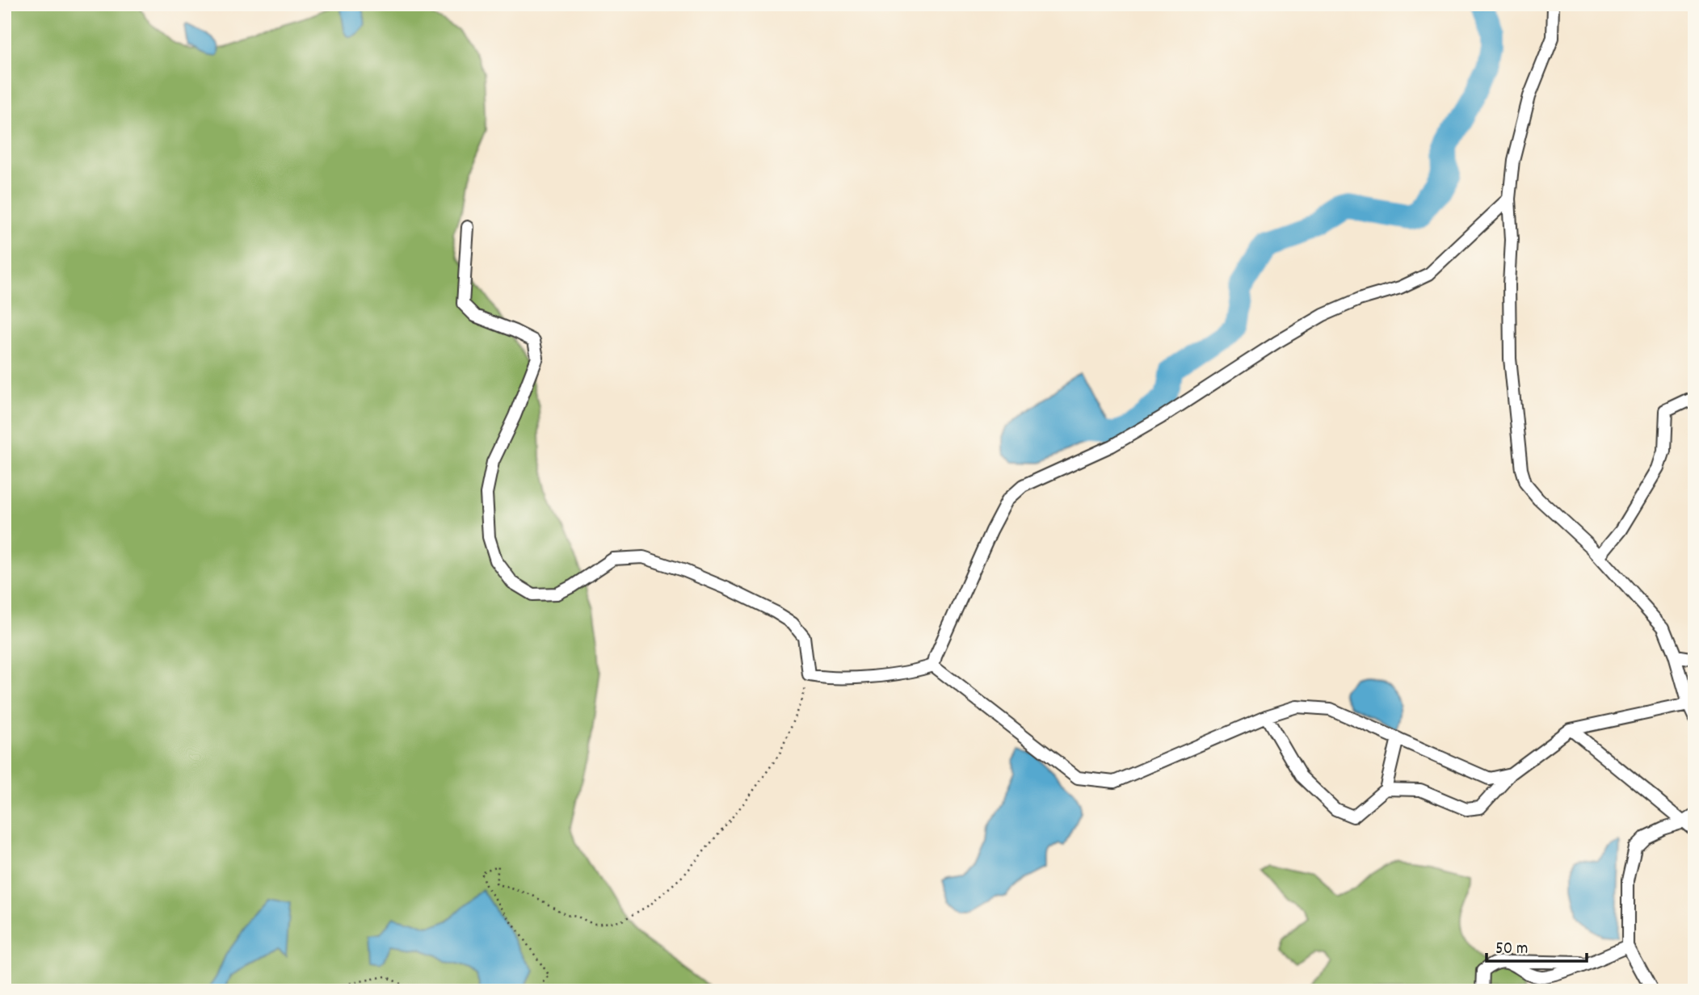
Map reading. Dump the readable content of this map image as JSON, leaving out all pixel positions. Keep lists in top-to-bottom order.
{
  "scale_bar": "50 m"
}
